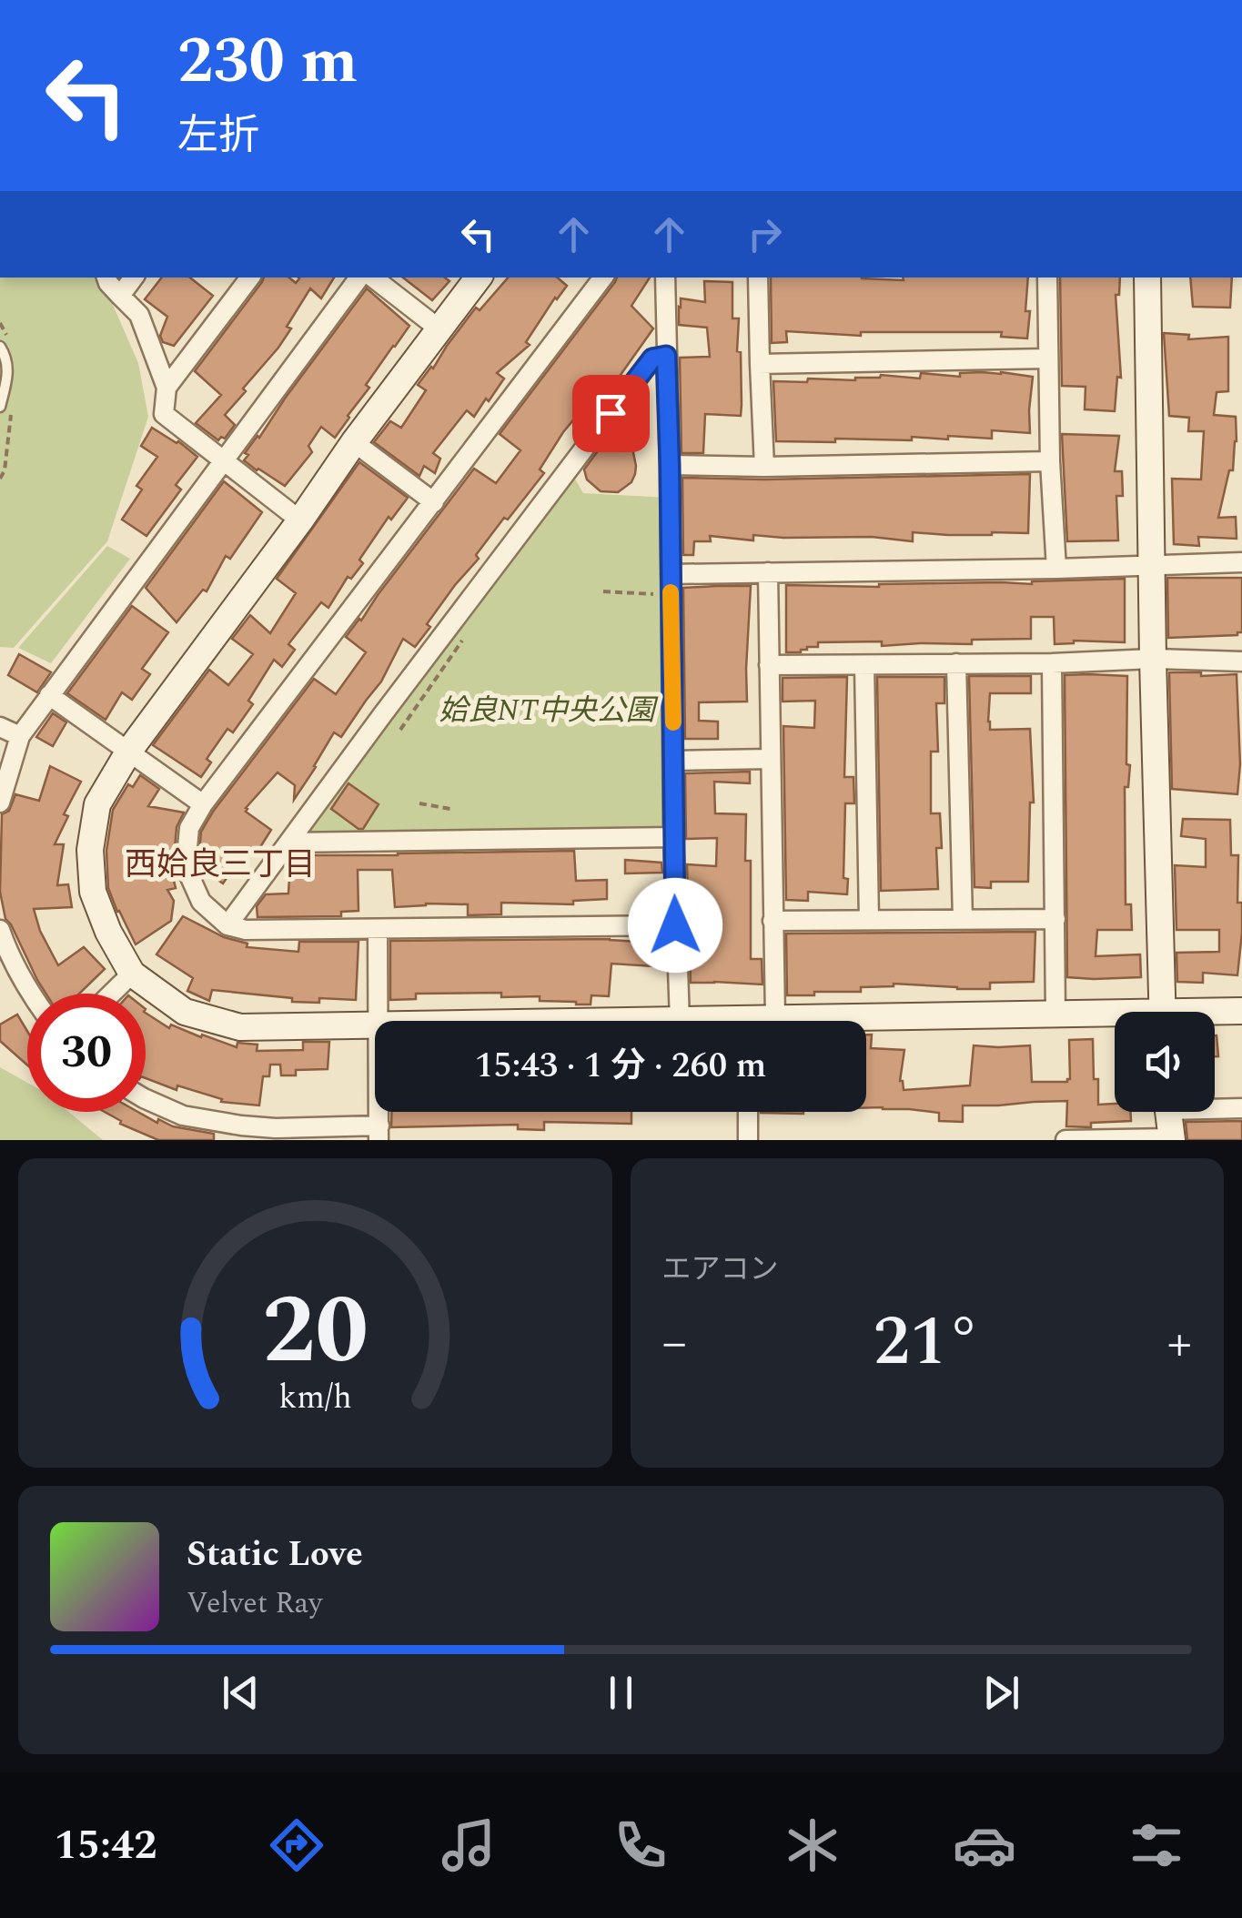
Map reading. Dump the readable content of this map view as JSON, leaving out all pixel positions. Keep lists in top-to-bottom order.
{
  "districts": ["西姶良三丁目"],
  "parks": ["姶良NT中央公園"],
  "page": {
    "turn": ["230 m", "左折"],
    "limit": "30",
    "trip": "15:43 · 1 分 · 260 m",
    "tile": "エアコン",
    "heat": ["−", "21°", "+"],
    "song": ["Static Love", "Velvet Ray"],
    "tabs": "15:42",
    "gauge": ["20", "km/h"]
  }
}
